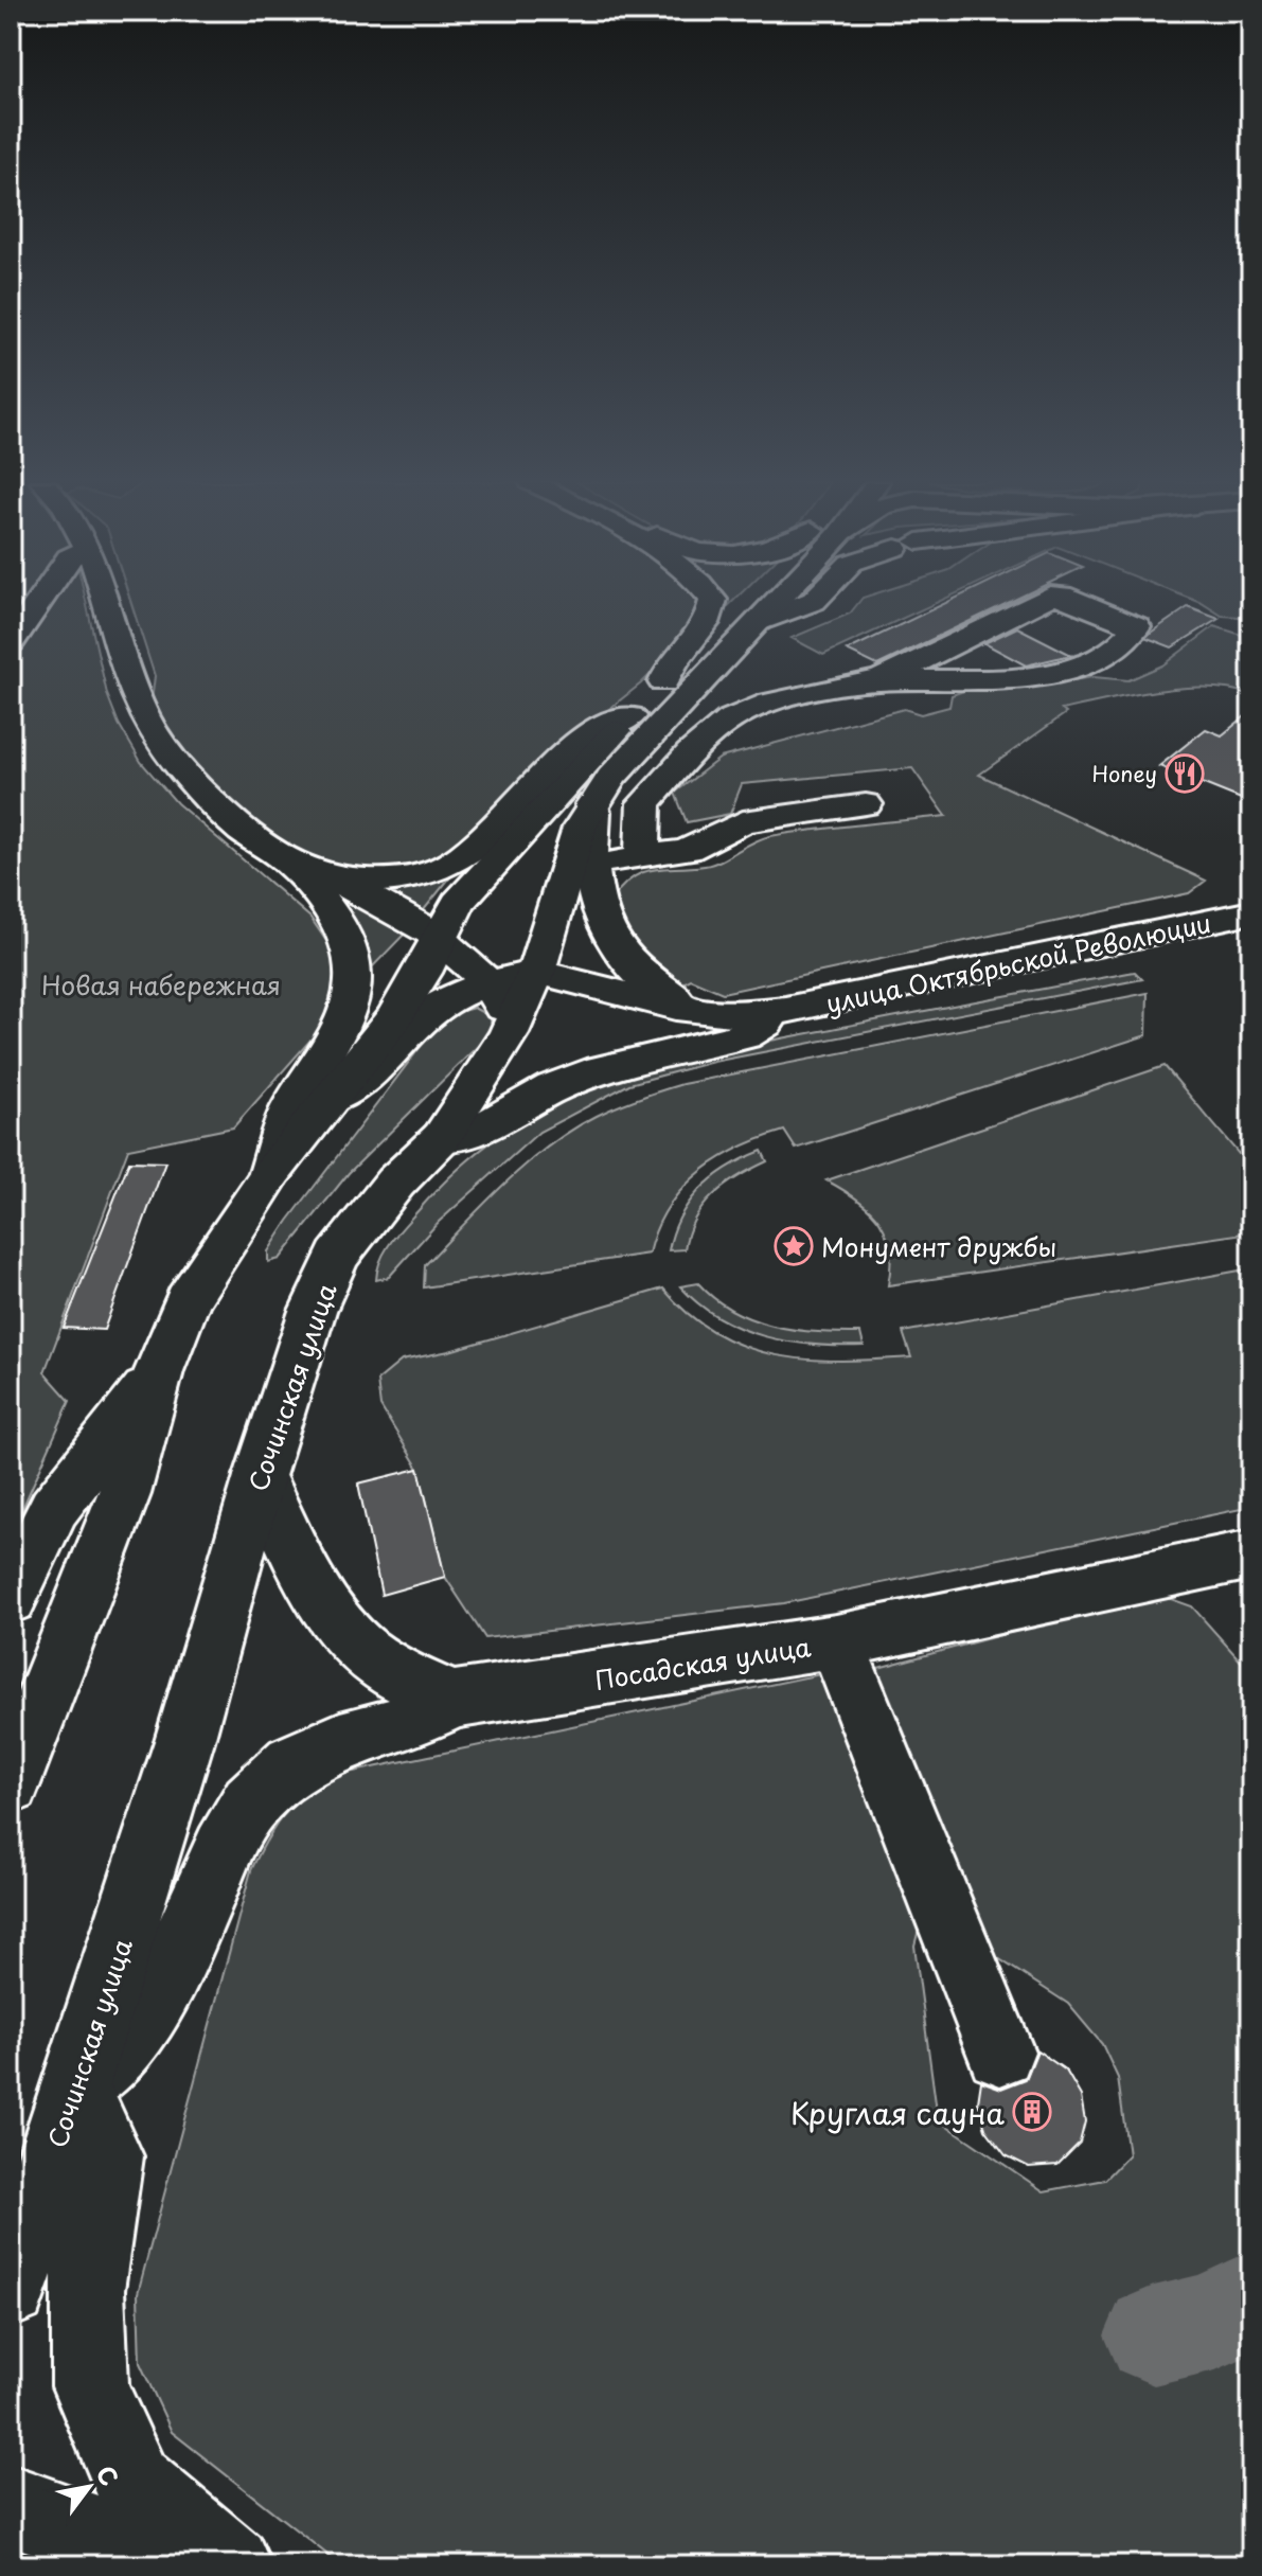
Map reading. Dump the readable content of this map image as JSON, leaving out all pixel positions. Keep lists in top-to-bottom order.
{
  "streets": {
    "main road": ["улица Октябрьской Революции", "Сочинская улица", "Посадская улица"]
  },
  "parks": ["Новая набережная"],
  "places": {
    "restaurant": ["Honey"],
    "place": ["Монумент дружбы"],
    "building": ["Круглая сауна"]
  },
  "north": "top right"
}
